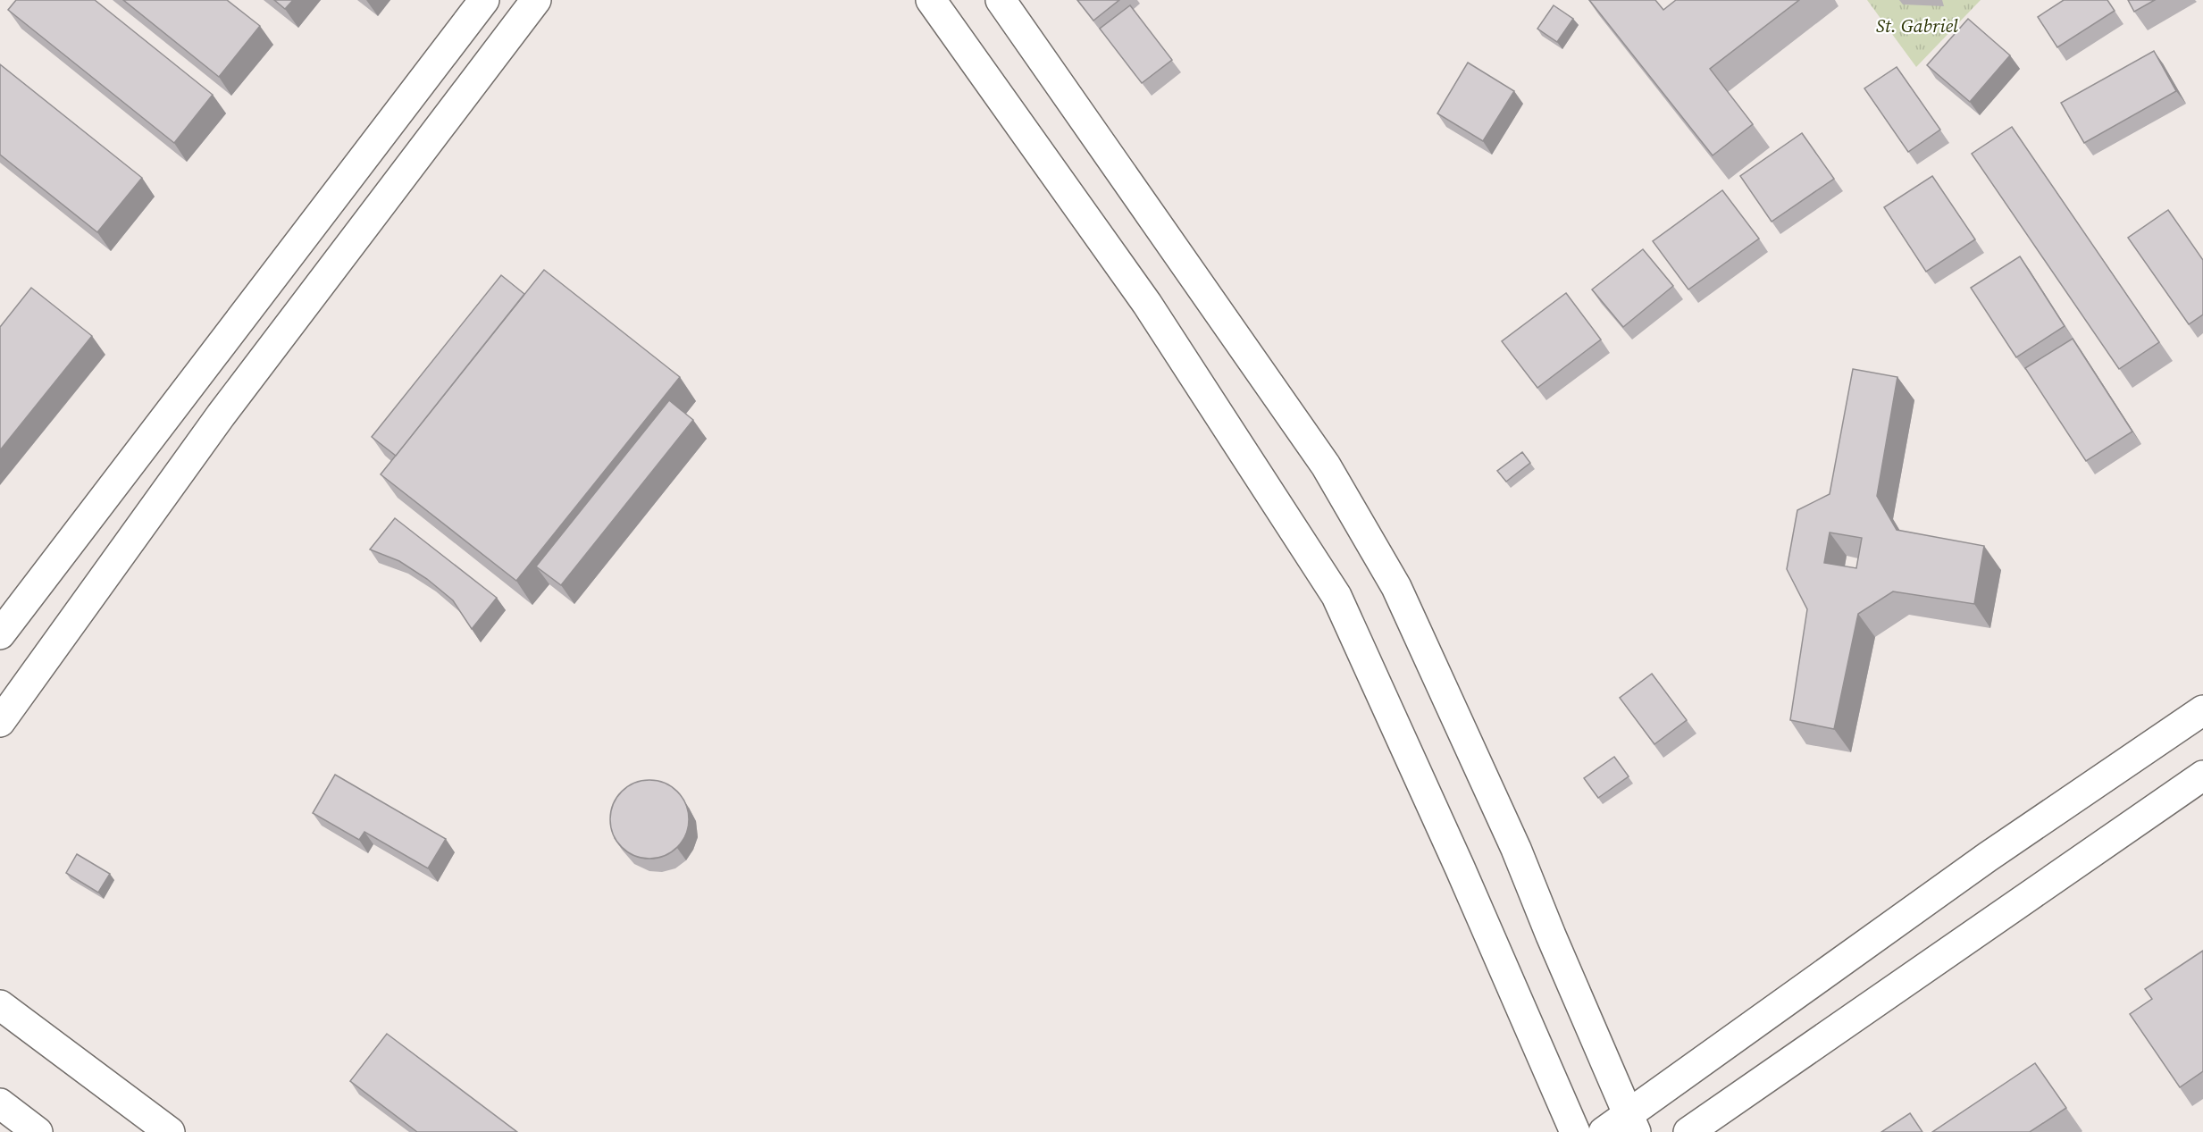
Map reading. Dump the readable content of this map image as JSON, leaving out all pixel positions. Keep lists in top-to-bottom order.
{
  "parks": ["St. Gabriel"]
}
